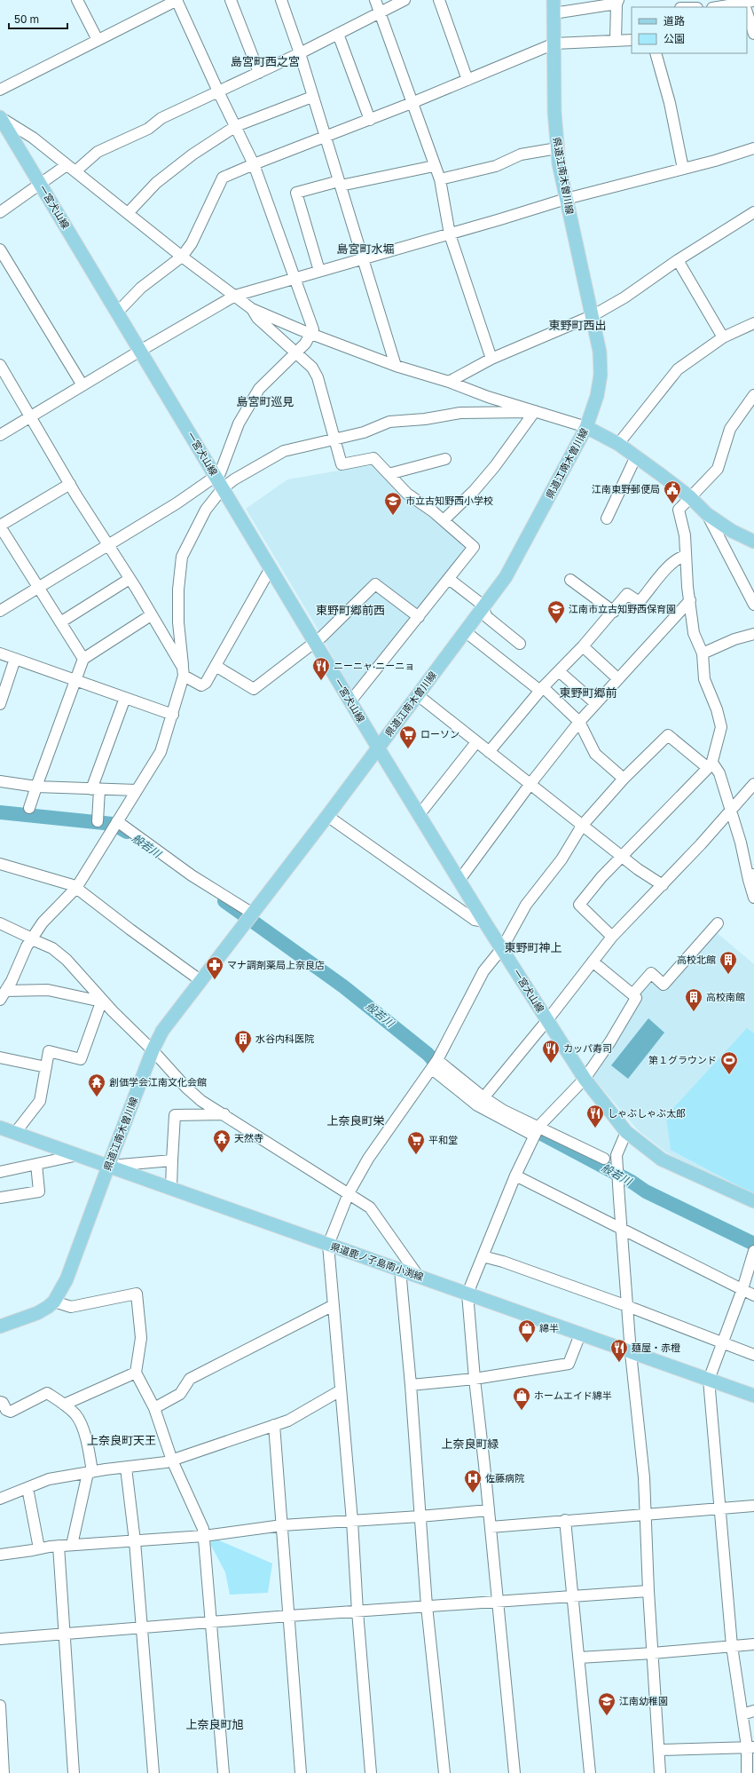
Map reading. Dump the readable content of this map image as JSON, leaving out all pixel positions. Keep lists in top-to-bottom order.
{
  "streets": {
    "main road": ["県道江南木曽川線", "一宮犬山線", "県道鹿ノ子島南小渕線"]
  },
  "crossings": [
    ["県道江南木曽川線", "一宮犬山線"],
    ["県道江南木曽川線", "県道鹿ノ子島南小渕線"]
  ],
  "districts": [
    "島宮町西之宮",
    "島宮町水堀",
    "東野町西出",
    "島宮町巡見",
    "東野町郷前西",
    "東野町郷前",
    "東野町神上",
    "上奈良町栄",
    "上奈良町天王",
    "上奈良町緑",
    "上奈良町旭"
  ],
  "water": ["般若川"],
  "places": {
    "public building": ["江南東野郵便局"],
    "school or university": ["市立古知野西小学校", "江南市立古知野西保育園", "江南幼稚園"],
    "restaurant": [
      "ニーニャ·ニーニョ",
      "カッパ寿司",
      "しゃぶしゃぶ太郎",
      "麺屋・赤橙"
    ],
    "supermarket": ["ローソン", "平和堂"],
    "building": ["高校北館", "高校南館", "水谷内科医院"],
    "pharmacy": ["マナ調剤薬局上奈良店"],
    "sports": ["第１グラウンド"],
    "temple": ["創価学会江南文化会館", "天然寺"],
    "shop": ["綿半", "ホームエイド綿半"],
    "hospital": ["佐藤病院"]
  },
  "legend": ["道路", "公園"],
  "scale_bar": "50 m"
}
